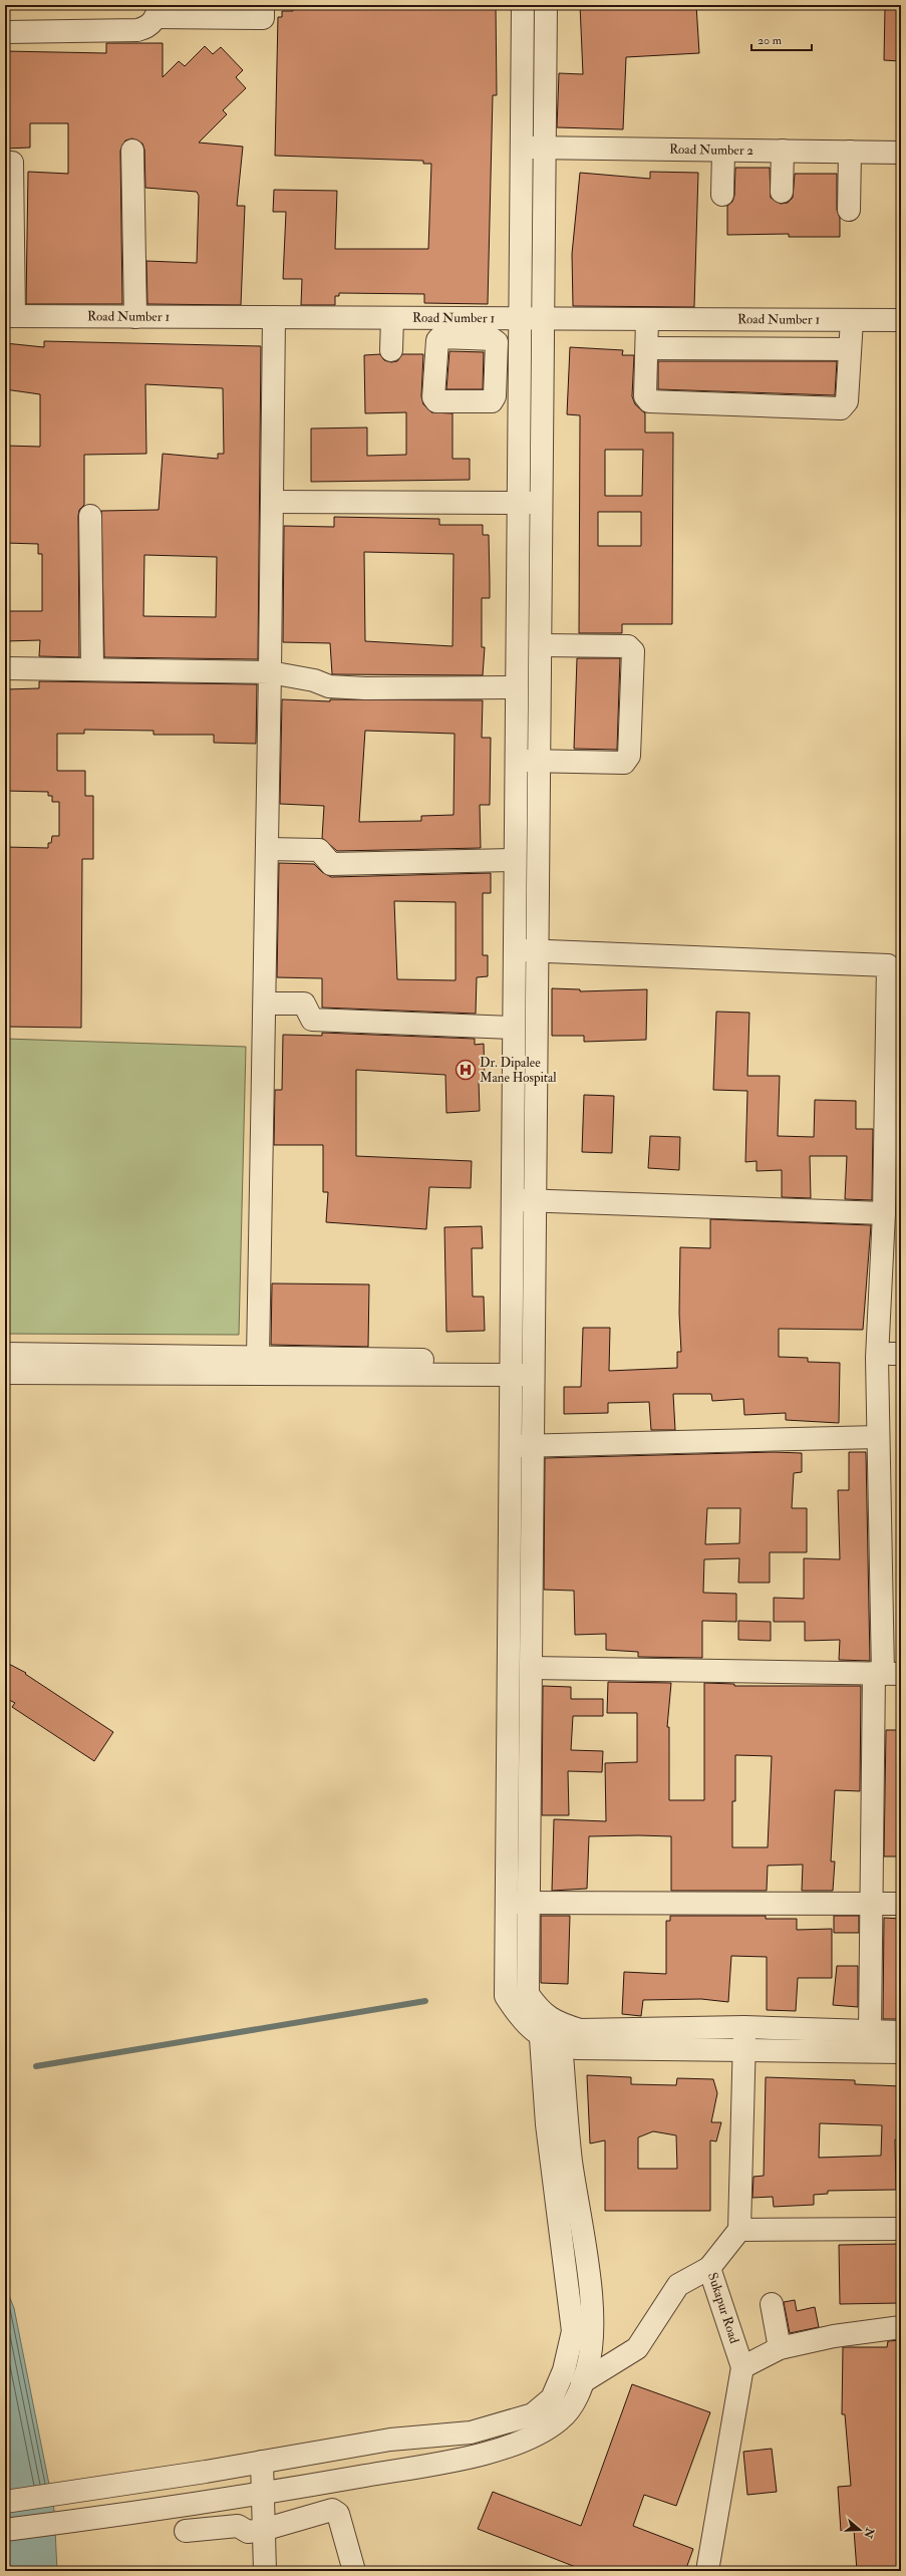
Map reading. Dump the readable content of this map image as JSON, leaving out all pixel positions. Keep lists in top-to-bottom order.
{
  "streets": {
    "street": ["Road Number 2", "Road Number 1", "Sukapur Road"]
  },
  "places": {
    "hospital": ["Dr. Dipalee Mane Hospital"]
  },
  "scale_bar": "20 m",
  "north": "right"
}
